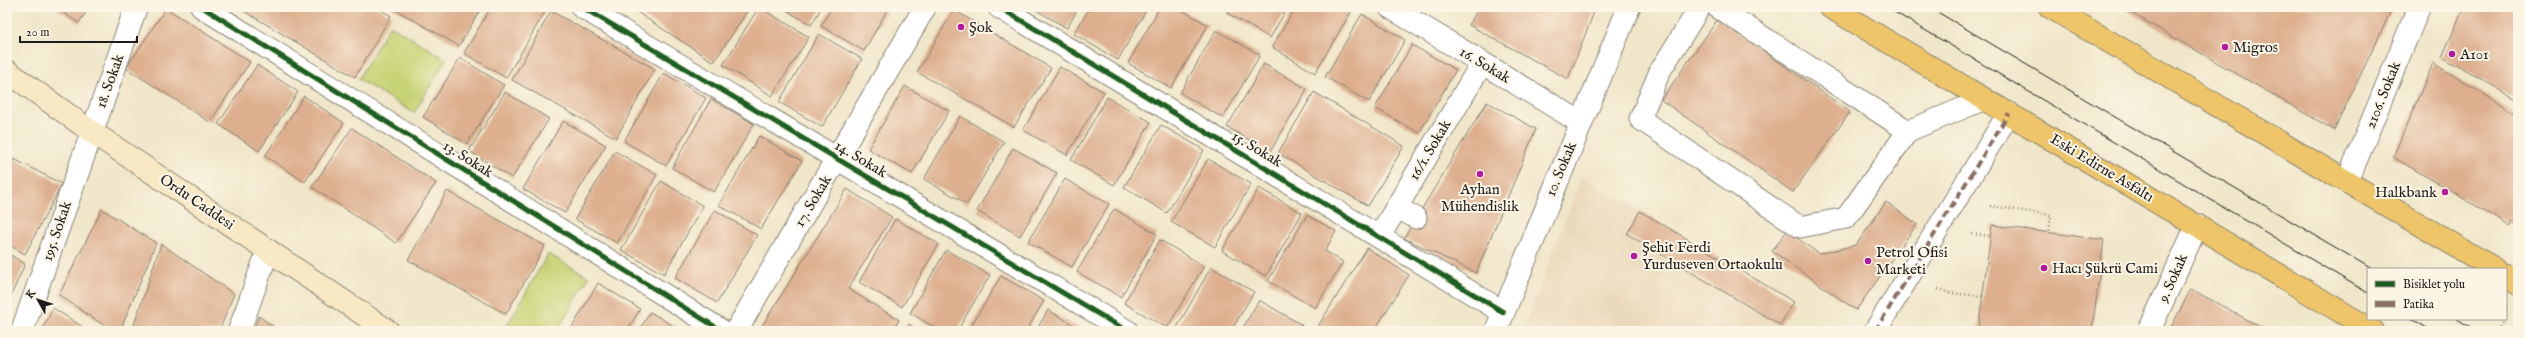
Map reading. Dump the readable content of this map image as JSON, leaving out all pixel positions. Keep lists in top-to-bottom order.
{
  "streets": {
    "main road": ["Eski Edirne Asfaltı", "Ordu Caddesi"],
    "street": [
      "16. Sokak",
      "18. Sokak",
      "2106. Sokak",
      "15. Sokak",
      "16/1. Sokak",
      "13. Sokak",
      "14. Sokak",
      "10. Sokak",
      "17. Sokak",
      "195. Sokak",
      "9. Sokak"
    ]
  },
  "crossings": [
    ["16. Sokak", "16/1. Sokak"],
    ["16. Sokak", "10. Sokak"],
    ["18. Sokak", "Ordu Caddesi"],
    ["18. Sokak", "195. Sokak"],
    ["15. Sokak", "16/1. Sokak"],
    ["15. Sokak", "10. Sokak"],
    ["14. Sokak", "17. Sokak"],
    ["Eski Edirne Asfaltı", "9. Sokak"],
    ["Ordu Caddesi", "195. Sokak"]
  ],
  "places": [
    "Şok",
    "Migros",
    "A101",
    "Ayhan Mühendislik",
    "Halkbank",
    "Şehit Ferdi Yurduseven Ortaokulu",
    "Petrol Ofisi Marketi",
    "Hacı Şükrü Cami"
  ],
  "legend": ["Bisiklet yolu", "Patika"],
  "scale_bar": "20 m",
  "north": "top left"
}
